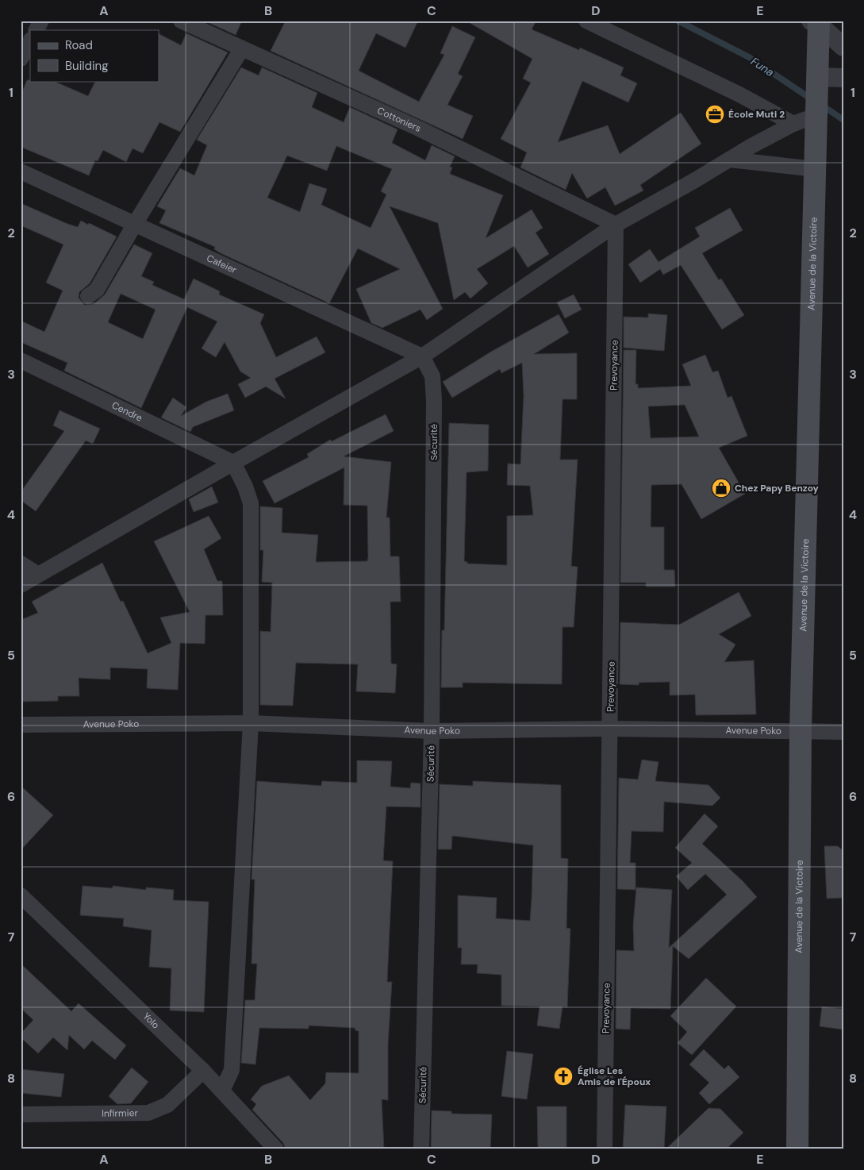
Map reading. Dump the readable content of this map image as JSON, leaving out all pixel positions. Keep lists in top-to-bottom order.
{
  "streets": {
    "main road": ["Avenue de la Victoire"],
    "street": [
      "Cottoniers",
      "Cafeier",
      "Prevoyance",
      "Cendre",
      "Sécurité",
      "Avenue Poko",
      "Yolo",
      "Infirmier"
    ]
  },
  "crossings": [
    ["Cottoniers", "Prevoyance"],
    ["Avenue de la Victoire", "Avenue Poko"],
    ["Cafeier", "Sécurité"],
    ["Prevoyance", "Avenue Poko"],
    ["Sécurité", "Avenue Poko"],
    ["Yolo", "Infirmier"]
  ],
  "water": ["Funa"],
  "places": {
    "office": ["École Muti 2"],
    "shop": ["Chez Papy Benzoy"],
    "church": ["Église Les Amis de l'Époux"]
  },
  "legend": ["Road", "Building"],
  "grid": {
    "columns": [
      "A",
      "B",
      "C",
      "D",
      "E"
    ],
    "rows": [
      "1",
      "2",
      "3",
      "4",
      "5",
      "6",
      "7",
      "8"
    ]
  }
}
